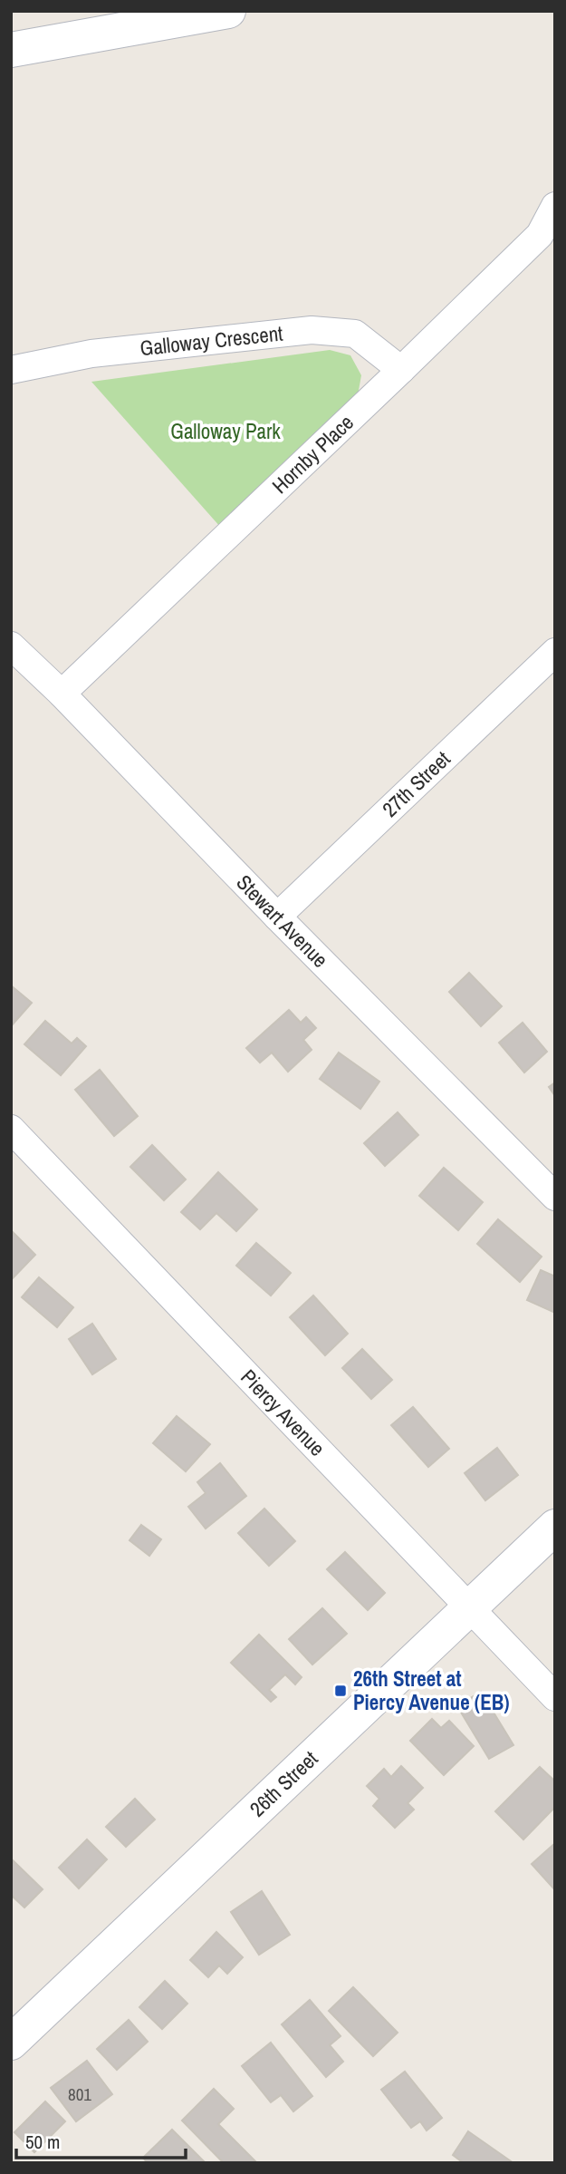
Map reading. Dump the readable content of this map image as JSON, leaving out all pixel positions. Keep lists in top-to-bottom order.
{
  "streets": {
    "street": [
      "Galloway Crescent",
      "Hornby Place",
      "27th Street",
      "Stewart Avenue",
      "Piercy Avenue",
      "26th Street"
    ]
  },
  "crossings": [
    ["Galloway Crescent", "Hornby Place"],
    ["Hornby Place", "Stewart Avenue"],
    ["27th Street", "Stewart Avenue"],
    ["Piercy Avenue", "26th Street"]
  ],
  "parks": ["Galloway Park"],
  "places": {
    "transit": ["26th Street at Piercy Avenue (EB)"]
  },
  "house_numbers": ["801"],
  "scale_bar": "50 m"
}
